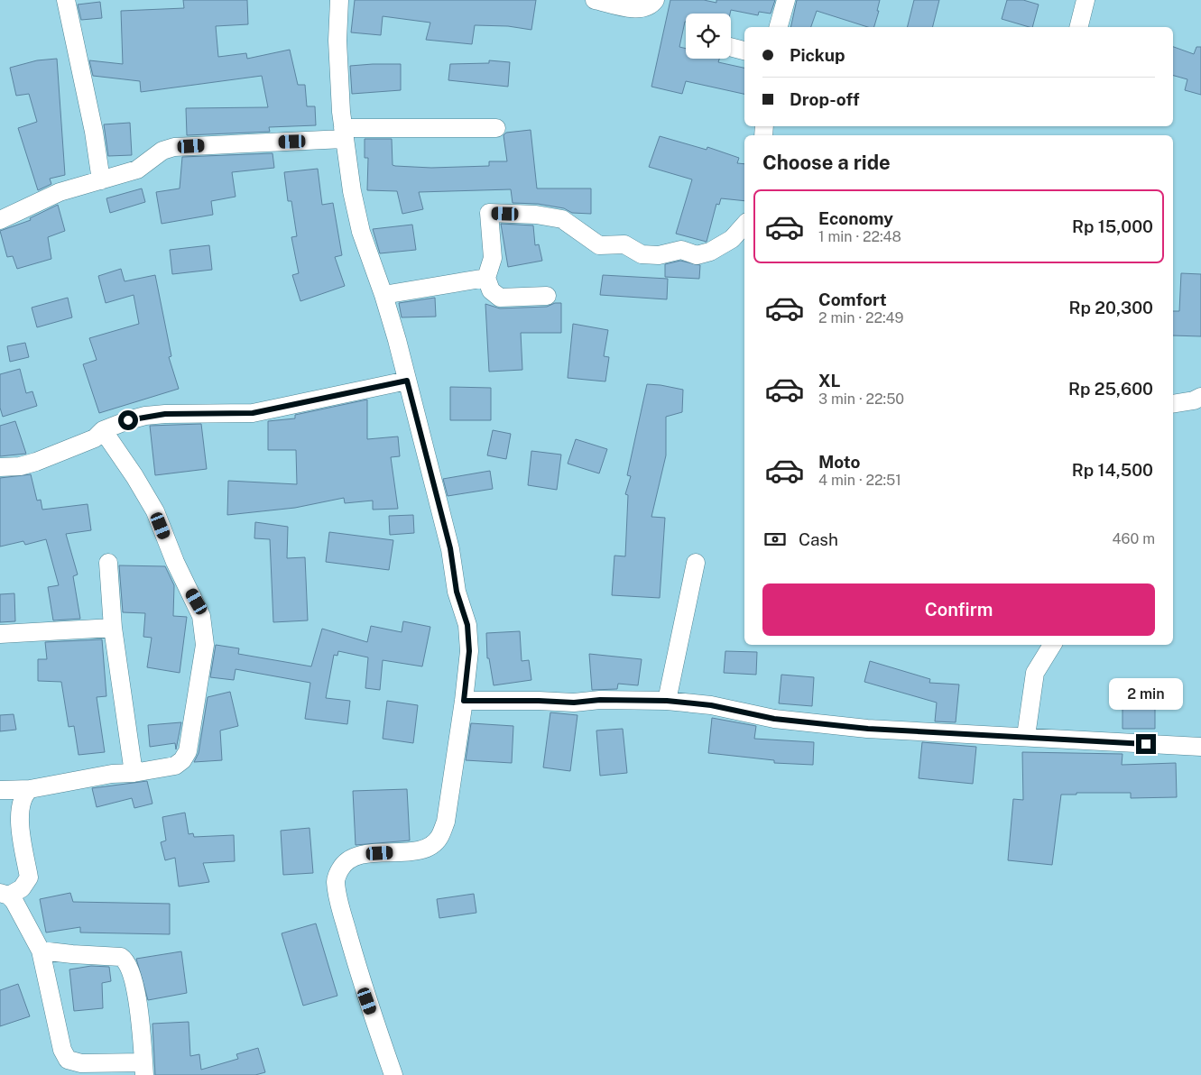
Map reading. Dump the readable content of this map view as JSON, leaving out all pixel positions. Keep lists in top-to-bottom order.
{
  "page": {
    "banner": ["Pickup", "Drop-off"],
    "heading": "Choose a ride",
    "list": [
      {
        "name": "Economy",
        "note": "1 min · 22:48",
        "value": "Rp 15,000"
      },
      {
        "name": "Comfort",
        "note": "2 min · 22:49",
        "value": "Rp 20,300"
      },
      {
        "name": "XL",
        "note": "3 min · 22:50",
        "value": "Rp 25,600"
      },
      {
        "name": "Moto",
        "note": "4 min · 22:51",
        "value": "Rp 14,500"
      }
    ],
    "pay": ["Cash", "460 m"],
    "buttons": "Confirm",
    "bubble": "2 min"
  }
}
